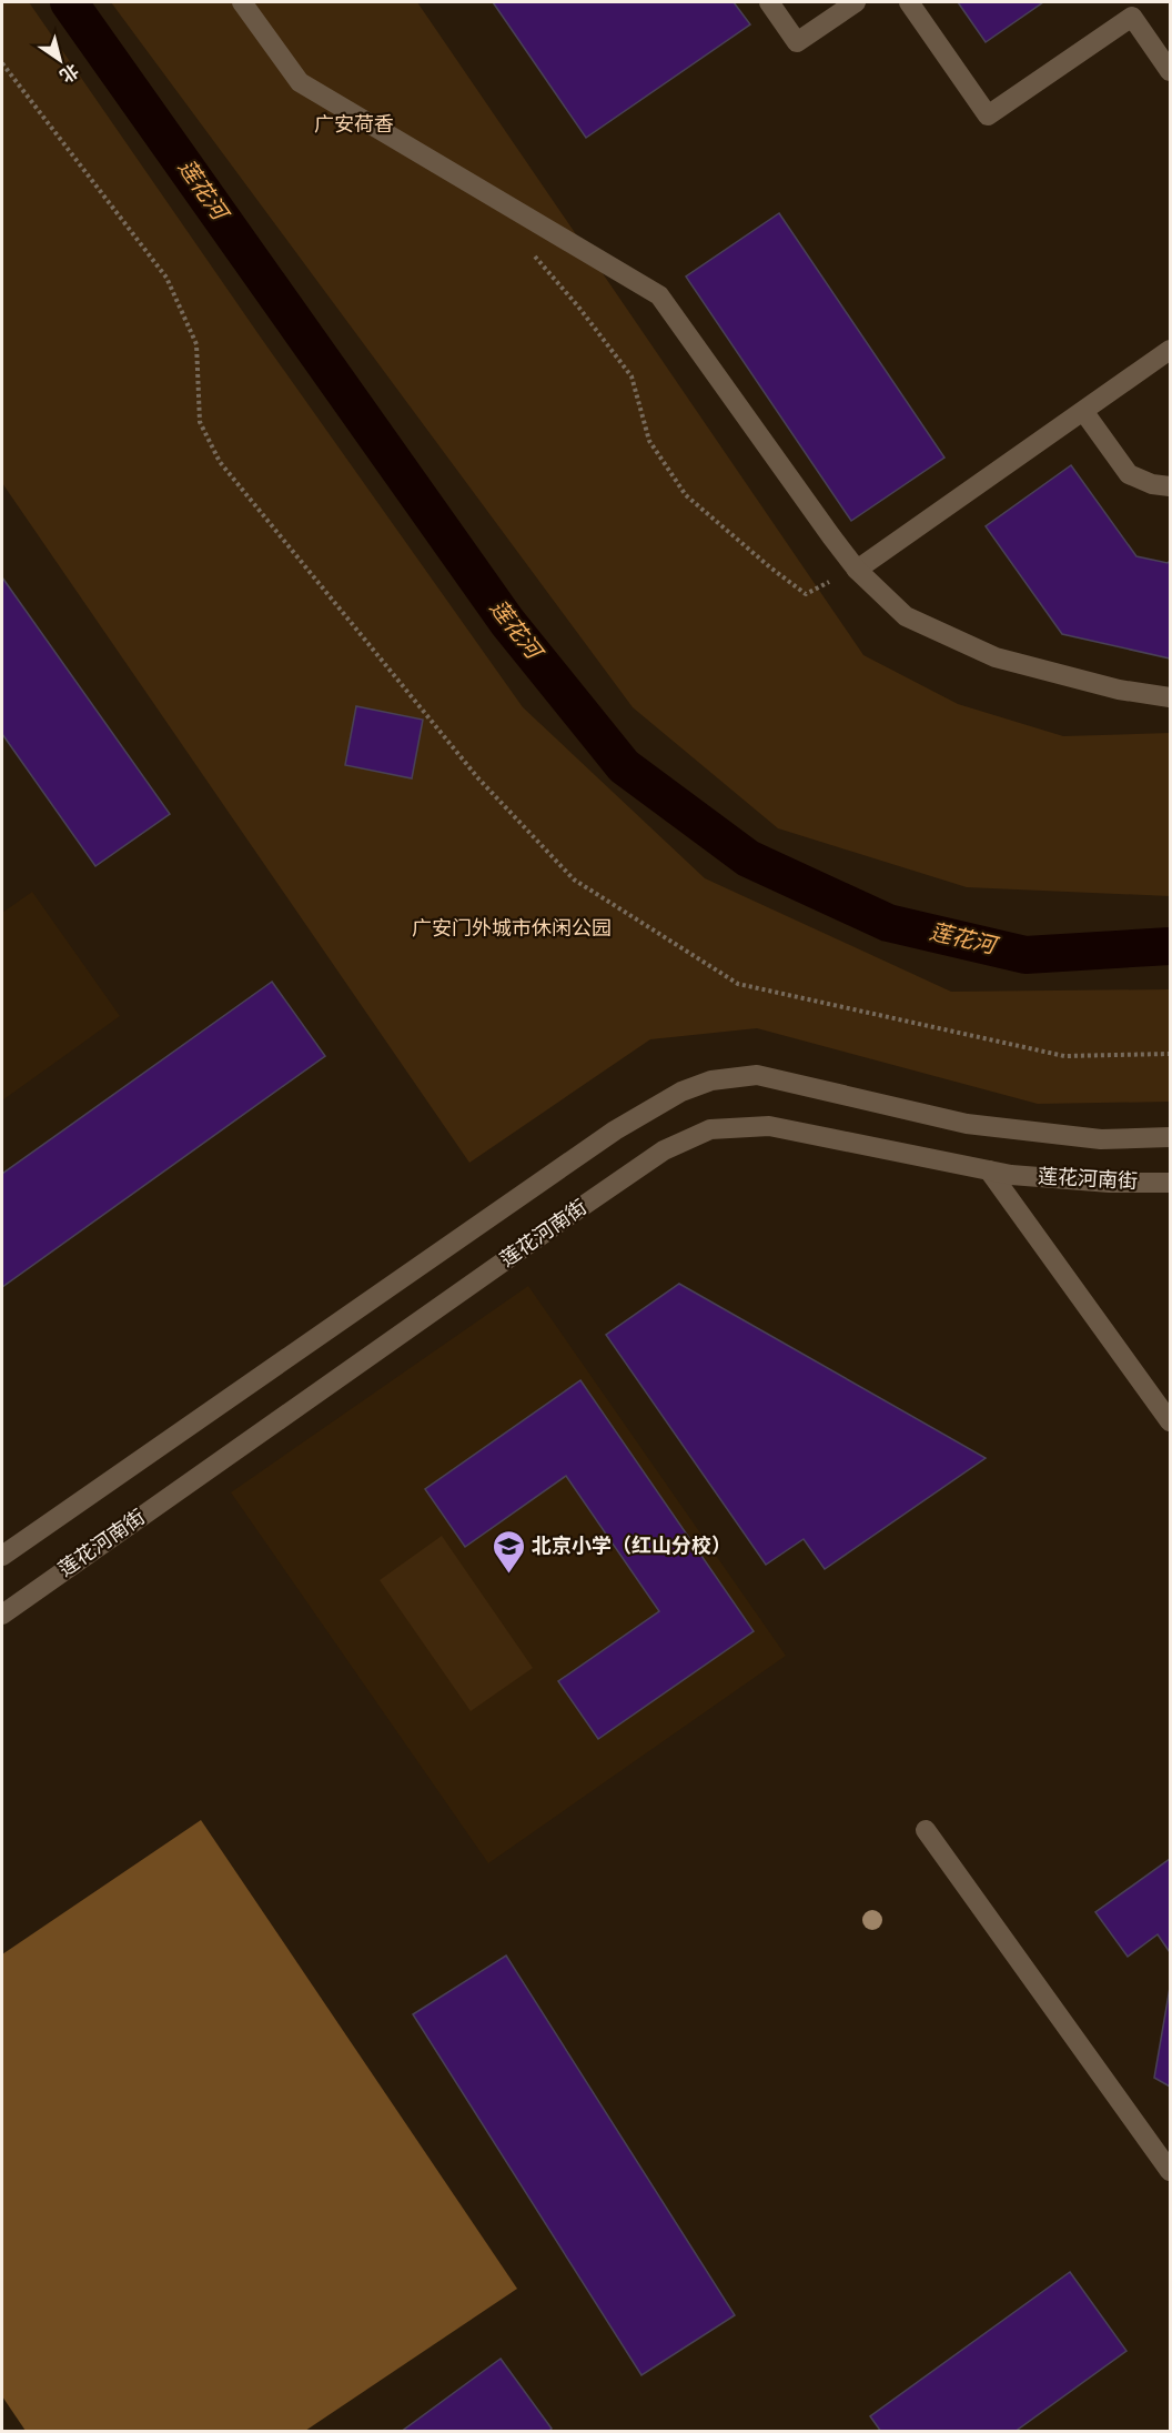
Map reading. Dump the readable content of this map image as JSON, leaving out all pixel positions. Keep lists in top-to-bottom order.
{
  "streets": {
    "street": ["莲花河南街"]
  },
  "water": ["莲花河"],
  "parks": ["广安荷香", "广安门外城市休闲公园"],
  "places": {
    "school or university": ["北京小学（红山分校）"]
  },
  "north": "bottom right"
}
